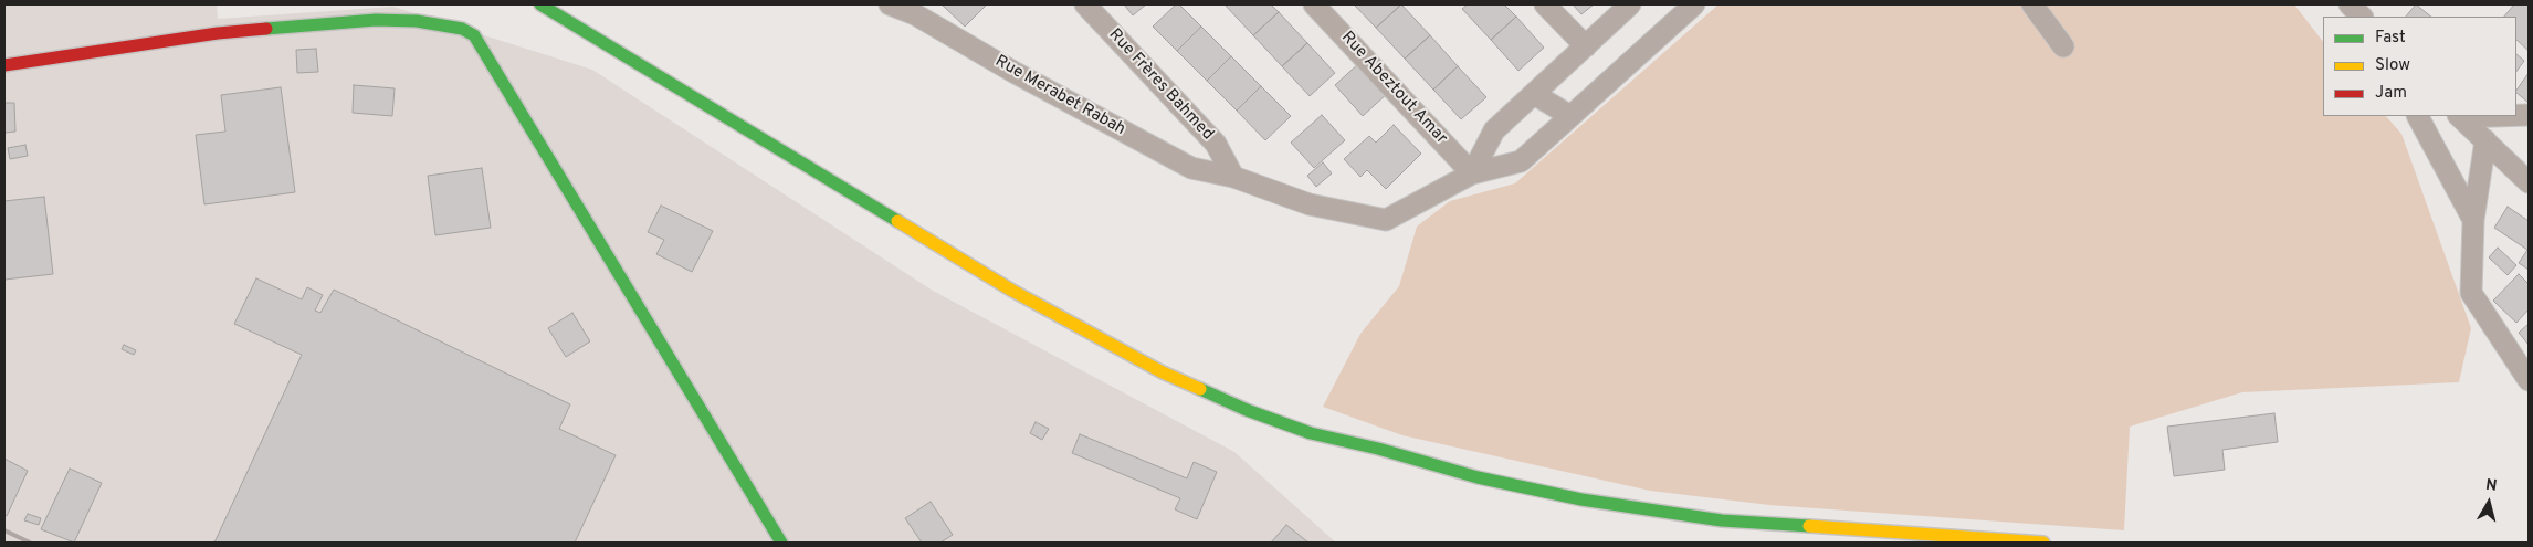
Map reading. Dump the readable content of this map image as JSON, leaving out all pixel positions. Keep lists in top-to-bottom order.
{
  "streets": {
    "street": ["Rue Frères Bahmed", "Rue Abeztout Amar", "Rue Merabet Rabah"]
  },
  "crossings": [
    ["Rue Frères Bahmed", "Rue Merabet Rabah"]
  ],
  "legend": ["Fast", "Slow", "Jam"],
  "north": "top"
}
